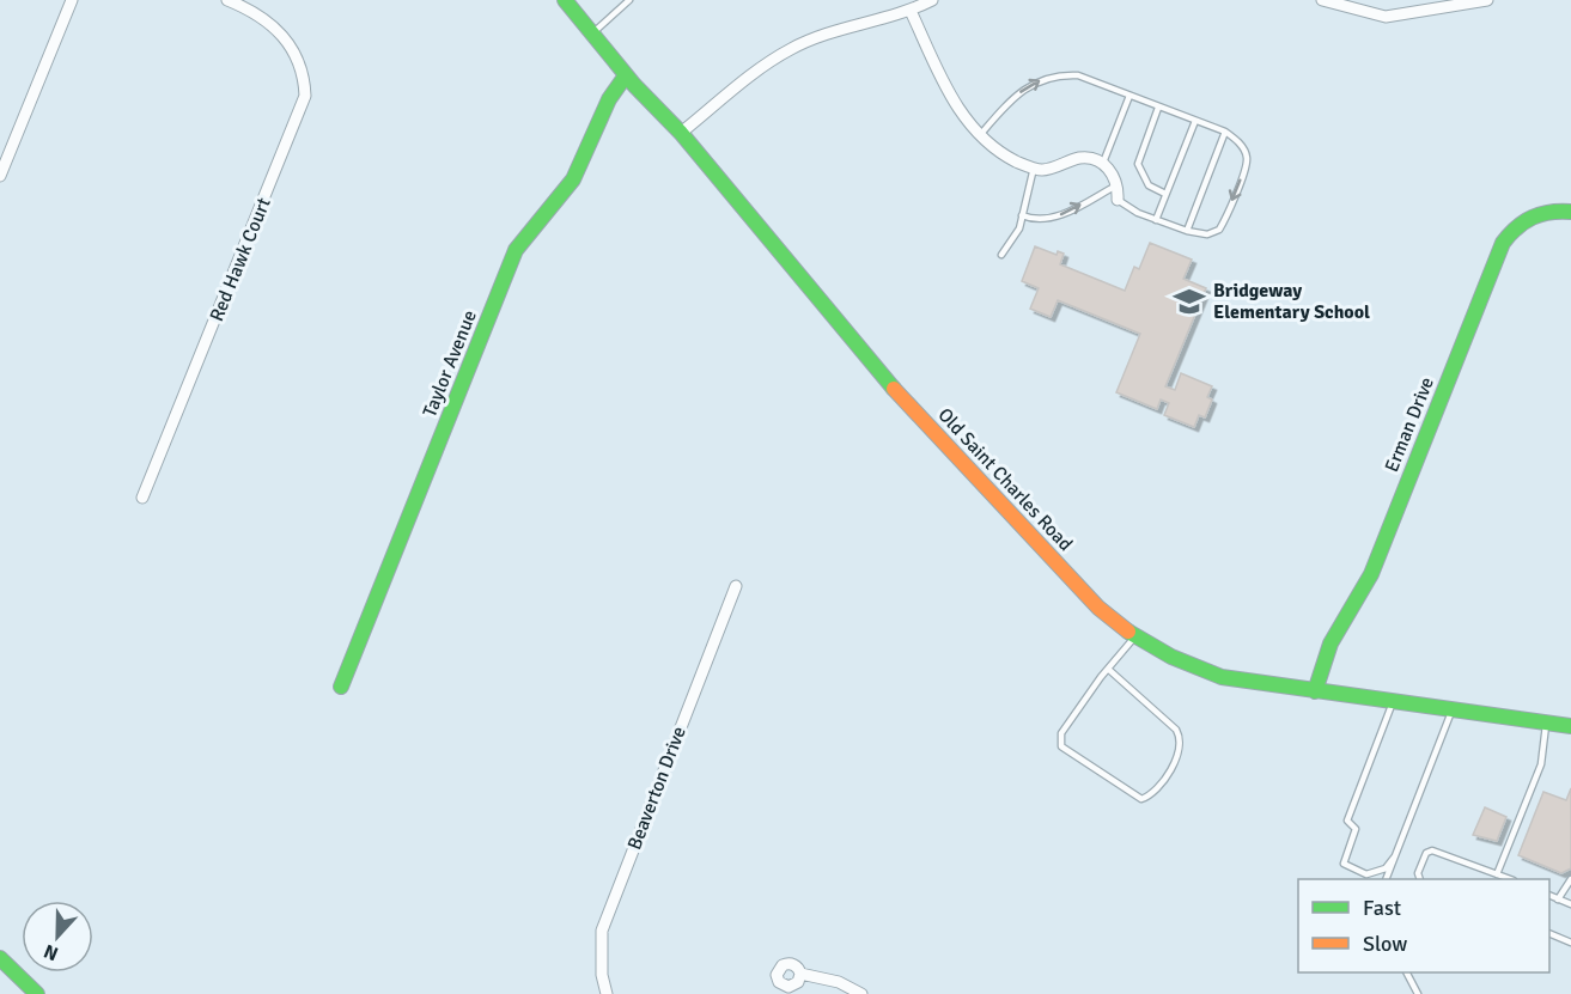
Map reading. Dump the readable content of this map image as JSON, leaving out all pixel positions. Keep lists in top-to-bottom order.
{
  "streets": {
    "street": [
      "Red Hawk Court",
      "Taylor Avenue",
      "Erman Drive",
      "Old Saint Charles Road",
      "Beaverton Drive"
    ]
  },
  "crossings": [
    ["Taylor Avenue", "Old Saint Charles Road"],
    ["Erman Drive", "Old Saint Charles Road"]
  ],
  "places": {
    "school or university": ["Bridgeway Elementary School"]
  },
  "legend": ["Fast", "Slow"],
  "north": "bottom"
}
